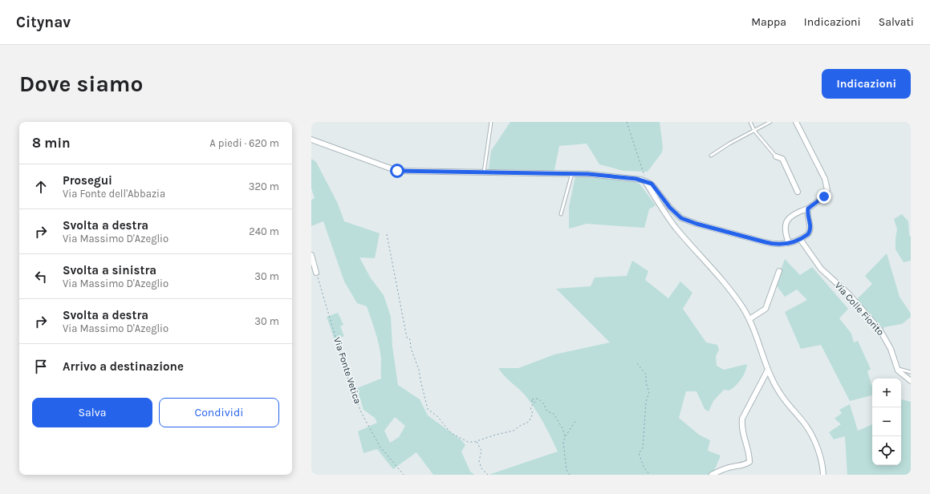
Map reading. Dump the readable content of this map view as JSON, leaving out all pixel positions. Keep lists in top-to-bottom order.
{
  "streets": {
    "street": ["Via Colle Fiorito"],
    "path": ["Via Fonte Vetica"]
  },
  "page": {
    "header": "Citynav",
    "nav": ["Mappa", "Indicazioni", "Salvati"],
    "buttons": [
      "Indicazioni",
      ["Salva", "Condividi"]
    ],
    "title": "Dove siamo",
    "heading": ["8 min", "A piedi · 620 m"],
    "list": [
      ["Prosegui", "Via Fonte dell'Abbazia", "320 m"],
      ["Svolta a destra", "Via Massimo D'Azeglio", "240 m"],
      ["Svolta a sinistra", "Via Massimo D'Azeglio", "30 m"],
      ["Svolta a destra", "Via Massimo D'Azeglio", "30 m"],
      "Arrivo a destinazione"
    ],
    "map_buttons": ["+", "−"]
  }
}
